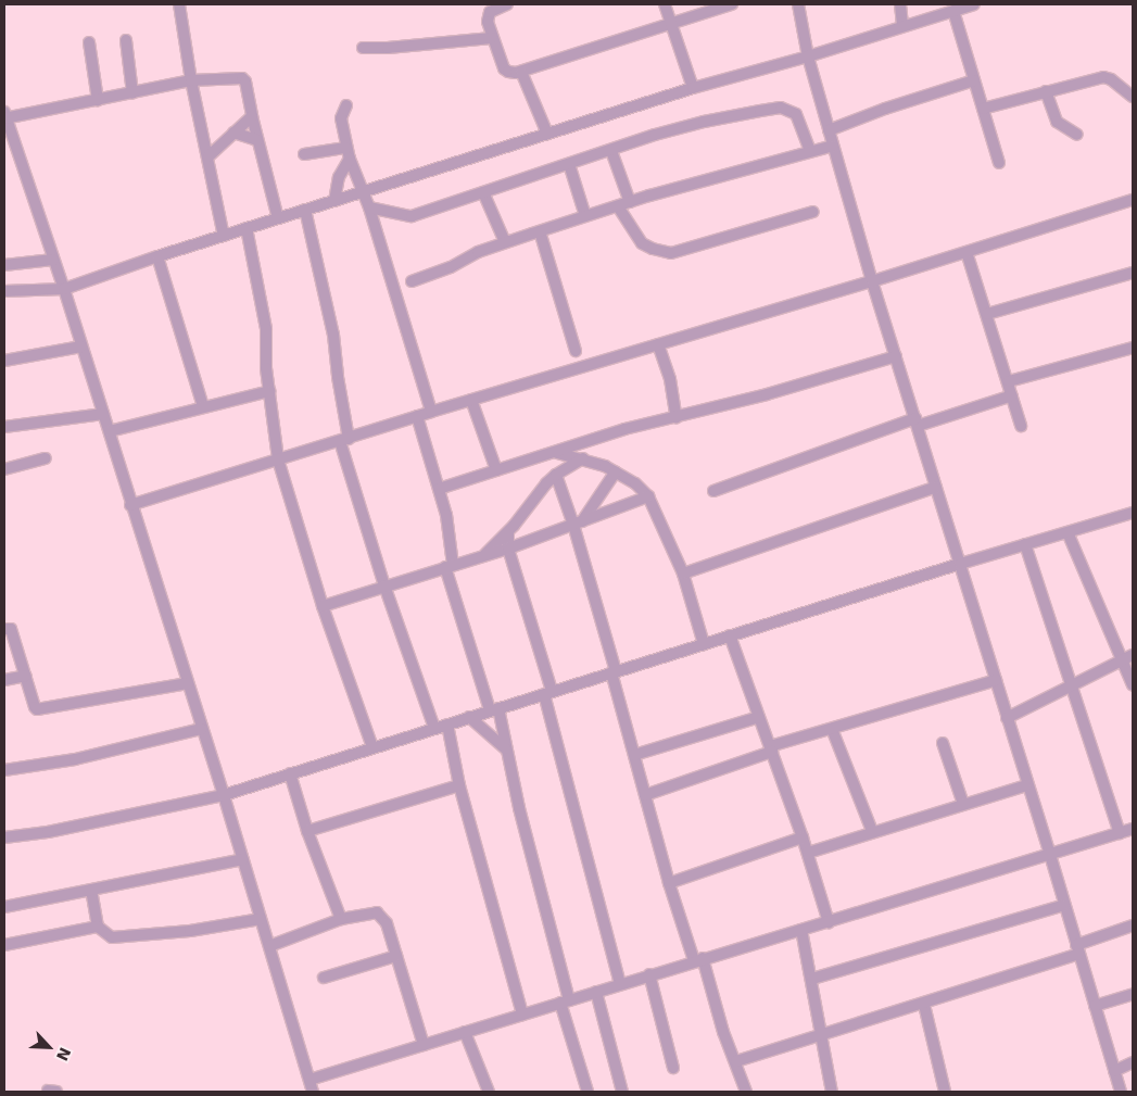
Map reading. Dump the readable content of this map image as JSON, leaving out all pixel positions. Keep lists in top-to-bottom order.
{
  "north": "bottom right"
}
